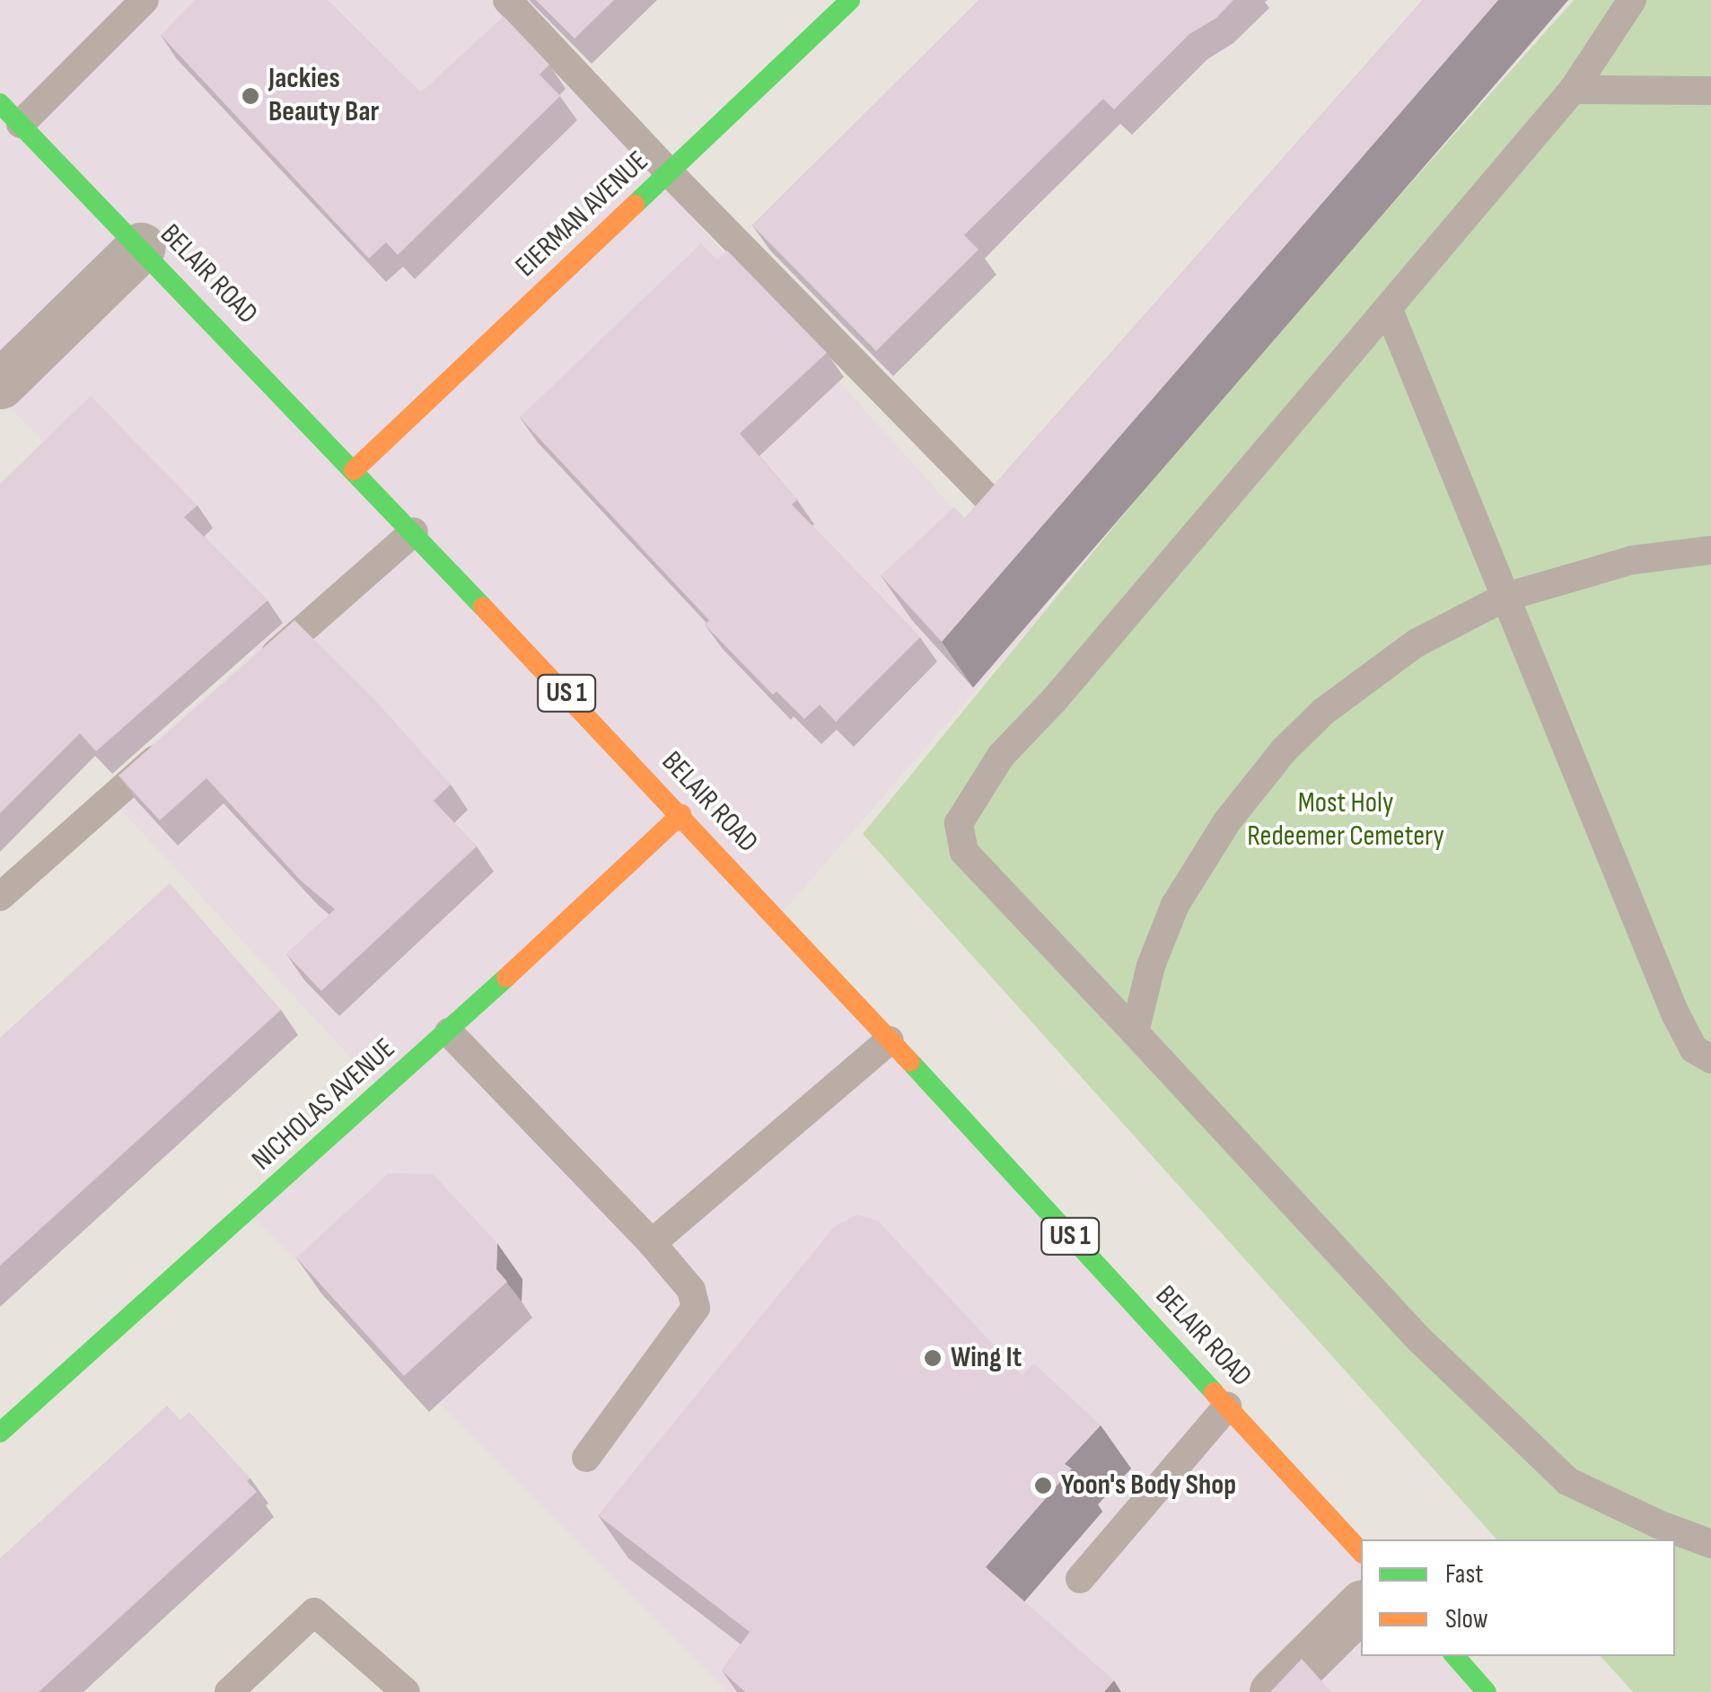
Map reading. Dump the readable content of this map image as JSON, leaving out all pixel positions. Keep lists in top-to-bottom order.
{
  "streets": {
    "main road": [
      "EIERMAN AVENUE",
      "BELAIR ROAD",
      "US 1",
      "NICHOLAS AVENUE"
    ]
  },
  "crossings": [
    ["EIERMAN AVENUE", "BELAIR ROAD"],
    ["BELAIR ROAD", "NICHOLAS AVENUE"]
  ],
  "parks": ["Most Holy Redeemer Cemetery"],
  "places": ["Jackies Beauty Bar", "Wing It", "Yoon's Body Shop"],
  "legend": ["Fast", "Slow"]
}
